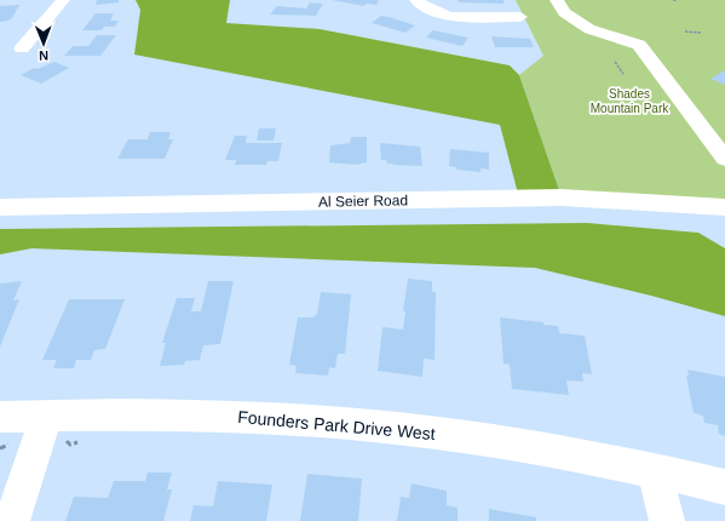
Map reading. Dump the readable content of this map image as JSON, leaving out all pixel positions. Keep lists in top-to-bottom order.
{
  "streets": {
    "street": ["Al Seier Road", "Founders Park Drive West"]
  },
  "parks": ["Shades Mountain Park"],
  "north": "bottom"
}
